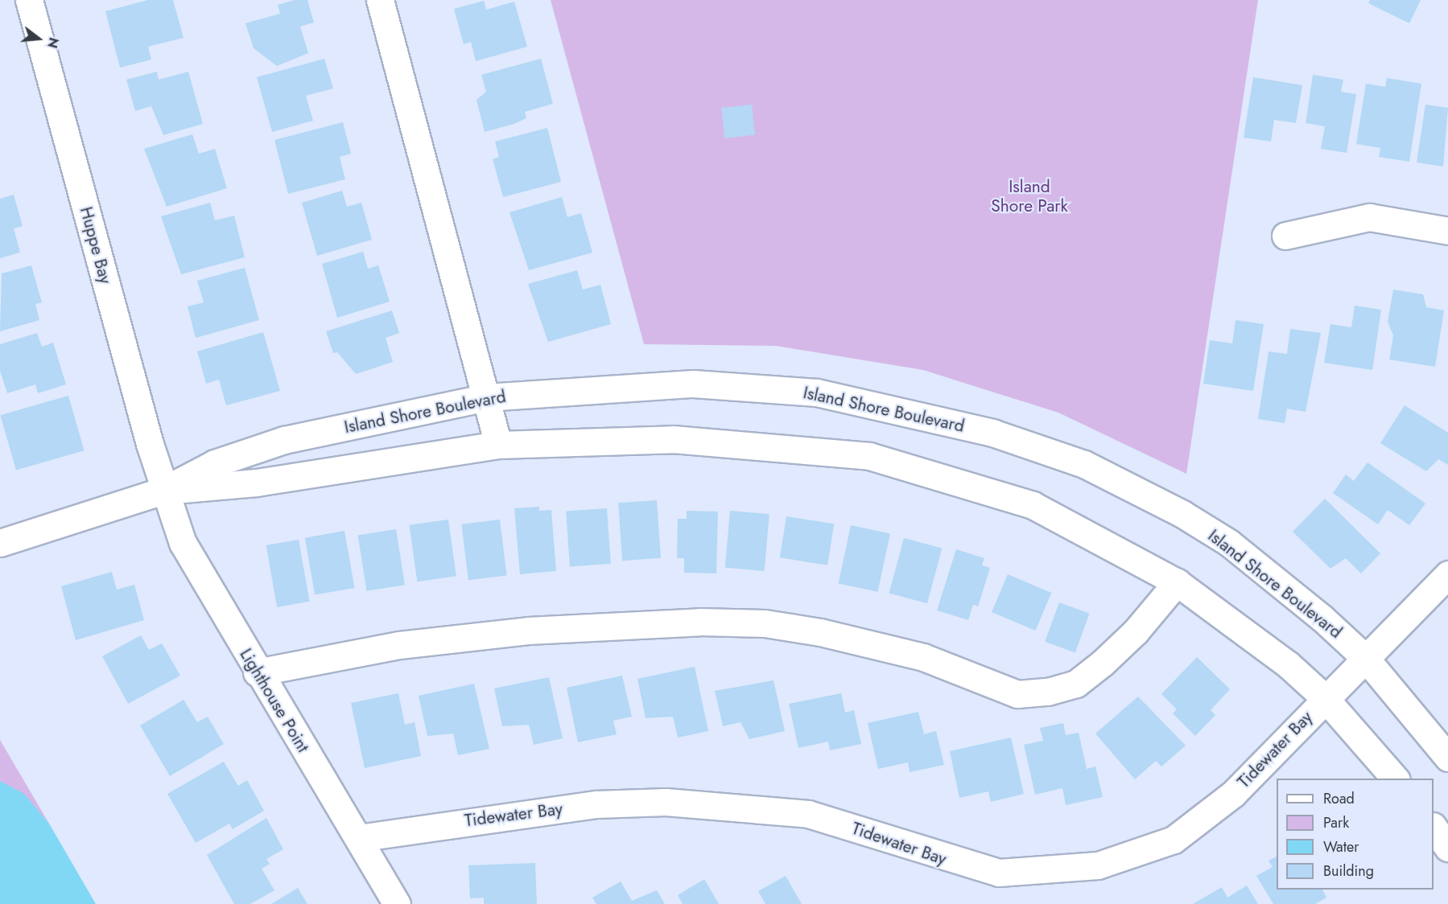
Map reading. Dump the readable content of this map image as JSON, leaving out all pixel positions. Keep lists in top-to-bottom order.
{
  "streets": {
    "street": [
      "Huppe Bay",
      "Island Shore Boulevard",
      "Lighthouse Point",
      "Tidewater Bay"
    ]
  },
  "crossings": [
    ["Huppe Bay", "Island Shore Boulevard"],
    ["Huppe Bay", "Lighthouse Point"],
    ["Island Shore Boulevard", "Lighthouse Point"],
    ["Island Shore Boulevard", "Tidewater Bay"],
    ["Lighthouse Point", "Tidewater Bay"]
  ],
  "parks": ["Island Shore Park"],
  "legend": [
    "Road",
    "Park",
    "Water",
    "Building"
  ],
  "north": "right"
}
